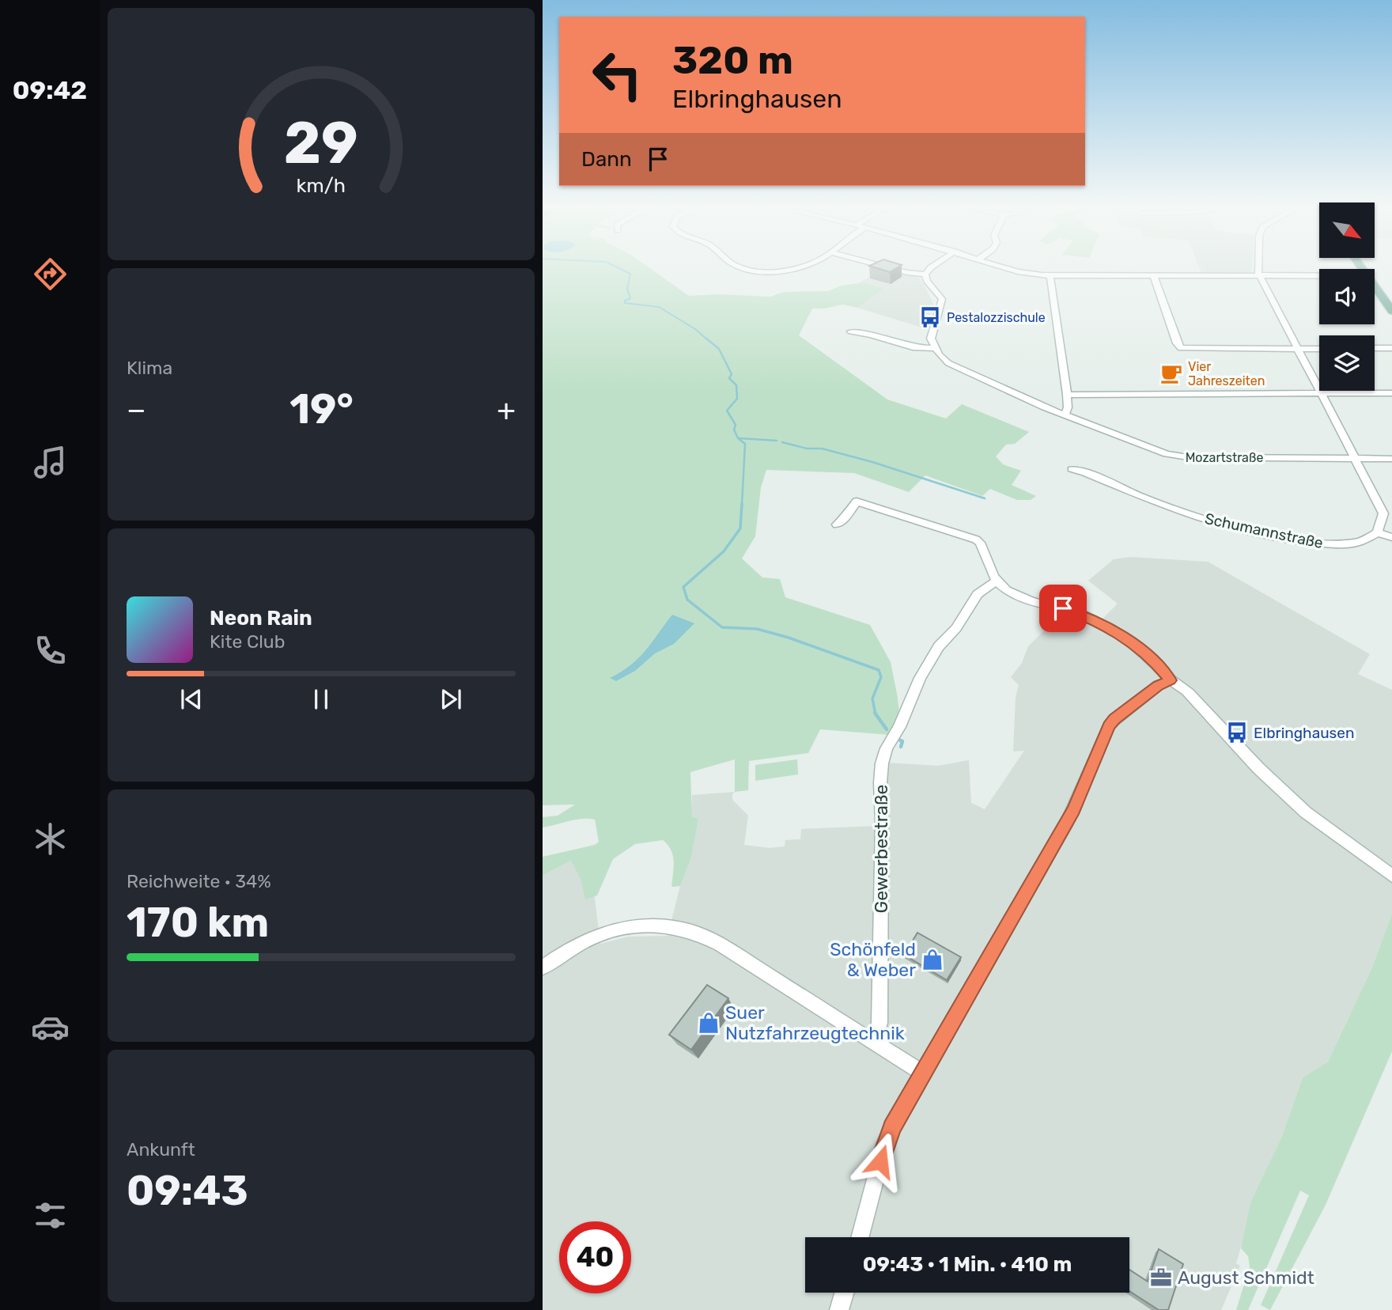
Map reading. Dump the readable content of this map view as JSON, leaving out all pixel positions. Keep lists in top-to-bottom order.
{
  "streets": {
    "street": ["Mozartstraße", "Schumannstraße", "Gewerbestraße"]
  },
  "places": {
    "bus stop": ["Pestalozzischule", "Elbringhausen"],
    "cafe": ["Vier Jahreszeiten"],
    "shop": ["Schönfeld & Weber", "Suer Nutzfahrzeugtechnik"],
    "office": ["August Schmidt"]
  },
  "north": "bottom right",
  "page": {
    "tabs": "09:42",
    "turn": ["320 m", "Elbringhausen"],
    "then": "Dann",
    "tile": [
      "Klima",
      ["Reichweite · 34%", "170 km"],
      ["Ankunft", "09:43"]
    ],
    "heat": ["−", "19°", "+"],
    "song": ["Neon Rain", "Kite Club"],
    "limit": "40",
    "trip": "09:43 · 1 Min. · 410 m",
    "gauge": ["29", "km/h"]
  }
}
